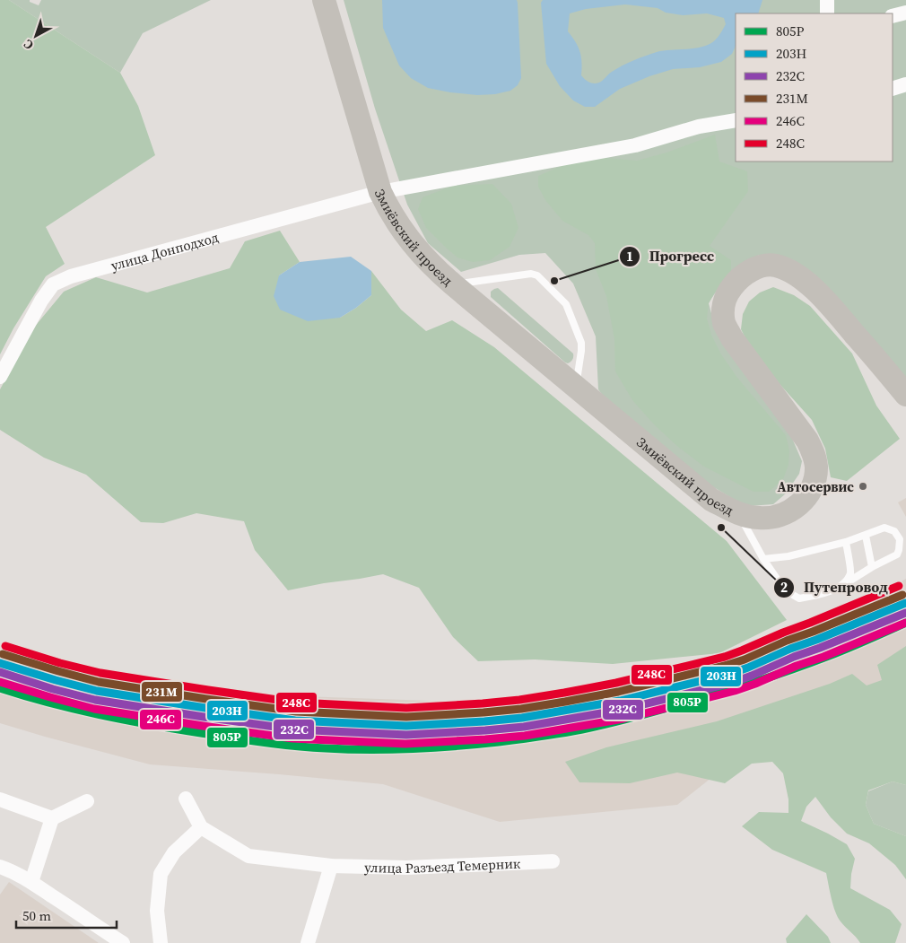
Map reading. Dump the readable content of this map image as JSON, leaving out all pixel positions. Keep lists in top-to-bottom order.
{
  "streets": {
    "main road": ["Змиёвский проезд"],
    "street": ["улица Донподход", "улица Разъезд Темерник"]
  },
  "crossings": [
    ["Змиёвский проезд", "улица Донподход"]
  ],
  "places": ["Прогресс", "Автосервис", "Путепровод"],
  "lines": [
    "transit line 248С",
    "transit line 231М",
    "transit line 203Н",
    "transit line 232C",
    "transit line 805Р",
    "transit line 246С"
  ],
  "legend": [
    "805Р",
    "203Н",
    "232C",
    "231М",
    "246С",
    "248С"
  ],
  "scale_bar": "50 m",
  "north": "bottom left"
}
